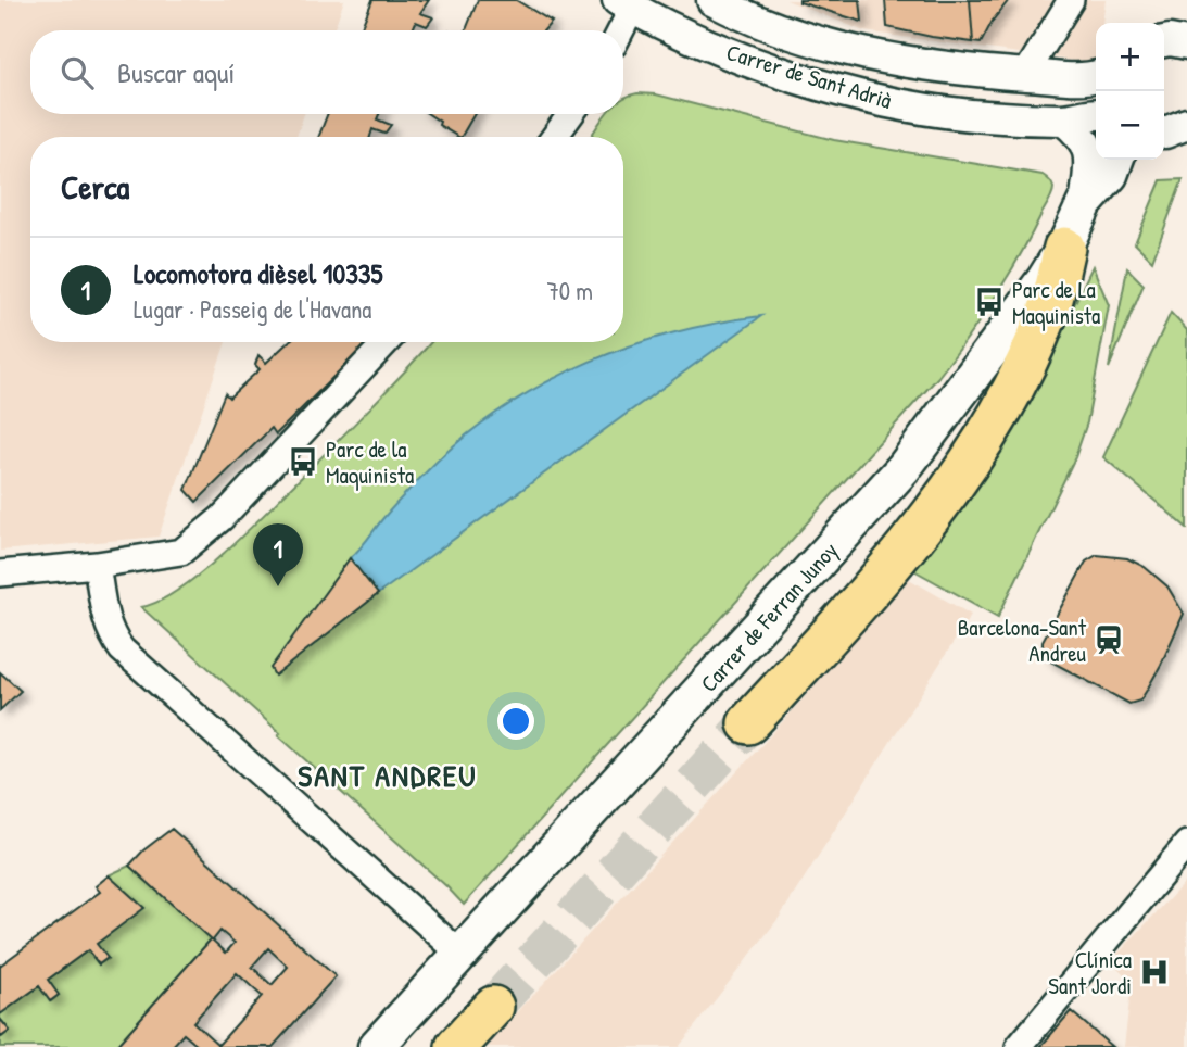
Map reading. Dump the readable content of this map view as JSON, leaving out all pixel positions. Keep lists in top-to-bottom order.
{
  "streets": {
    "main road": ["Carrer de Ferran Junoy"],
    "street": ["Carrer de Sant Adrià"]
  },
  "districts": ["SANT ANDREU"],
  "places": {
    "bus stop": ["Parc de La Maquinista", "Parc de la Maquinista"],
    "station": ["Barcelona-Sant Andreu"],
    "hospital": ["Clínica Sant Jordi"]
  },
  "page": {
    "map_buttons": ["+", "−"],
    "search": "Buscar aquí",
    "heading": "Cerca",
    "list": [
      {
        "mark": "1",
        "name": "Locomotora dièsel 10335",
        "note": "Lugar · Passeig de l'Havana",
        "value": "70 m"
      }
    ],
    "pins": "1"
  }
}
